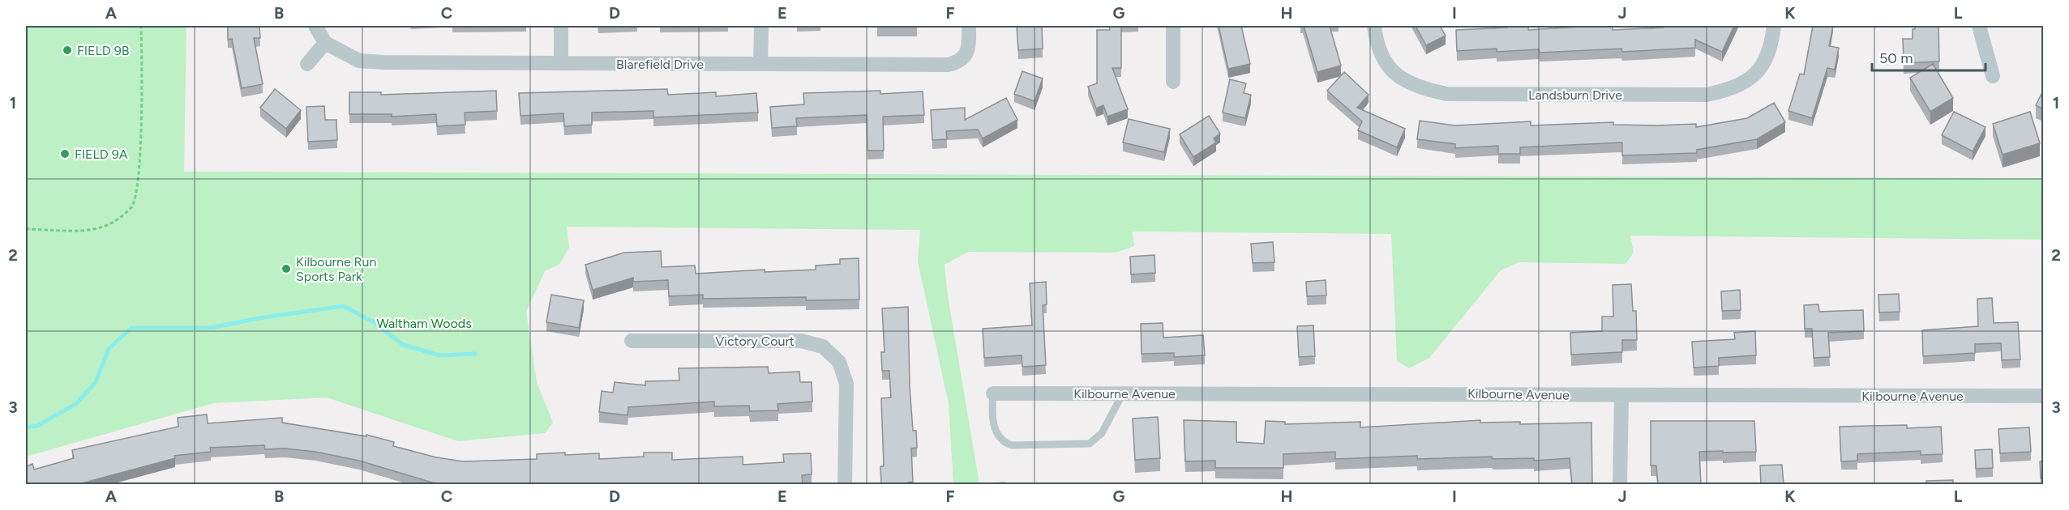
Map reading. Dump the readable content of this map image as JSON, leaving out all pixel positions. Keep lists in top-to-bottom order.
{
  "streets": {
    "street": [
      "Blarefield Drive",
      "Landsburn Drive",
      "Victory Court",
      "Kilbourne Avenue"
    ]
  },
  "parks": ["Waltham Woods"],
  "places": ["FIELD 9B", "FIELD 9A", "Kilbourne Run Sports Park"],
  "scale_bar": "50 m",
  "grid": {
    "columns": [
      "A",
      "B",
      "C",
      "D",
      "E",
      "F",
      "G",
      "H",
      "I",
      "J",
      "K",
      "L"
    ],
    "rows": ["1", "2", "3"]
  }
}
